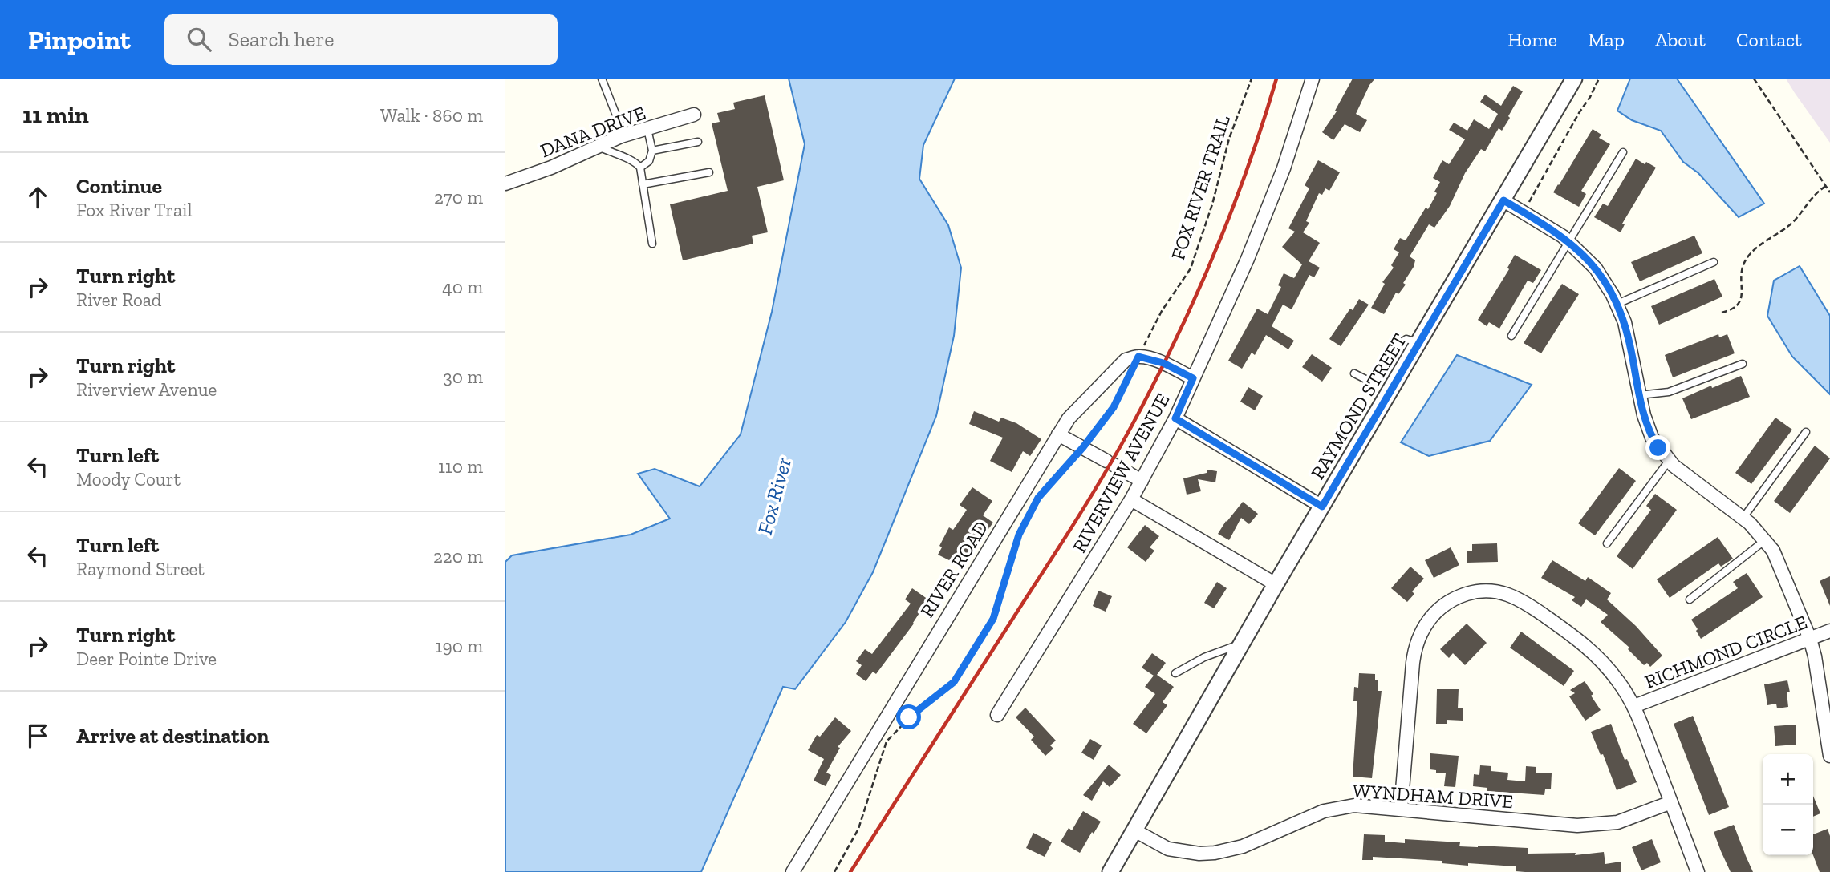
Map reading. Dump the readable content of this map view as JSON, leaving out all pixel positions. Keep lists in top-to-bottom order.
{
  "streets": {
    "street": [
      "DANA DRIVE",
      "RAYMOND STREET",
      "RIVERVIEW AVENUE",
      "RIVER ROAD",
      "RICHMOND CIRCLE",
      "WYNDHAM DRIVE"
    ],
    "path": ["FOX RIVER TRAIL"]
  },
  "crossings": [
    ["FOX RIVER TRAIL", "RIVER ROAD"],
    ["RAYMOND STREET", "WYNDHAM DRIVE"]
  ],
  "water": ["Fox River"],
  "page": {
    "header": "Pinpoint",
    "search": "Search here",
    "nav": [
      "Home",
      "Map",
      "About",
      "Contact"
    ],
    "heading": ["11 min", "Walk · 860 m"],
    "list": [
      ["Continue", "Fox River Trail", "270 m"],
      ["Turn right", "River Road", "40 m"],
      ["Turn right", "Riverview Avenue", "30 m"],
      ["Turn left", "Moody Court", "110 m"],
      ["Turn left", "Raymond Street", "220 m"],
      ["Turn right", "Deer Pointe Drive", "190 m"],
      "Arrive at destination"
    ],
    "map_buttons": ["+", "−"]
  }
}
